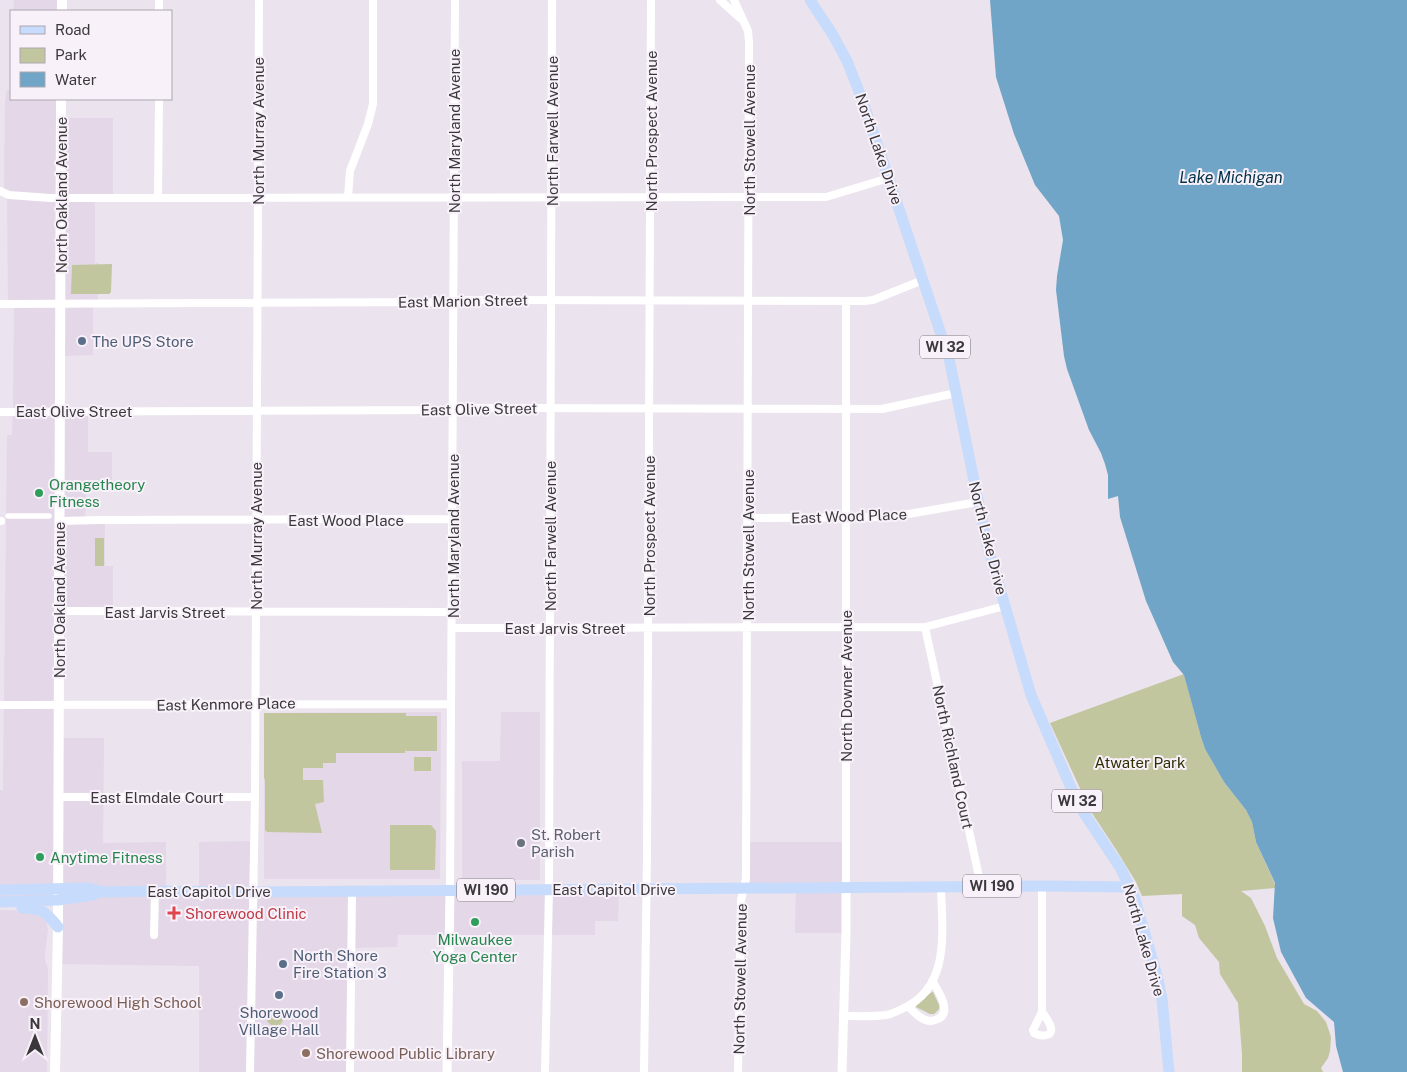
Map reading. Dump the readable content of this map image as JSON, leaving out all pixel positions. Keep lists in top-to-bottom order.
{
  "streets": {
    "main road": [
      "North Lake Drive",
      "North Oakland Avenue",
      "WI 32",
      "WI 190",
      "East Capitol Drive"
    ],
    "street": [
      "North Murray Avenue",
      "North Maryland Avenue",
      "North Farwell Avenue",
      "North Prospect Avenue",
      "North Stowell Avenue",
      "East Marion Street",
      "East Olive Street",
      "East Wood Place",
      "East Jarvis Street",
      "North Downer Avenue",
      "East Kenmore Place",
      "North Richland Court",
      "East Elmdale Court"
    ]
  },
  "crossings": [
    ["North Murray Avenue", "East Marion Street"],
    ["North Murray Avenue", "East Olive Street"],
    ["North Murray Avenue", "East Wood Place"],
    ["North Murray Avenue", "East Jarvis Street"],
    ["North Murray Avenue", "East Kenmore Place"],
    ["North Murray Avenue", "East Elmdale Court"],
    ["North Murray Avenue", "East Capitol Drive"],
    ["North Maryland Avenue", "East Marion Street"],
    ["North Maryland Avenue", "East Olive Street"],
    ["North Maryland Avenue", "East Wood Place"],
    ["North Maryland Avenue", "East Jarvis Street"],
    ["North Maryland Avenue", "East Kenmore Place"],
    ["North Maryland Avenue", "East Capitol Drive"],
    ["North Farwell Avenue", "East Marion Street"],
    ["North Farwell Avenue", "East Olive Street"],
    ["North Farwell Avenue", "East Jarvis Street"],
    ["North Farwell Avenue", "East Capitol Drive"],
    ["North Prospect Avenue", "East Marion Street"],
    ["North Prospect Avenue", "East Olive Street"],
    ["North Prospect Avenue", "East Jarvis Street"],
    ["North Prospect Avenue", "East Capitol Drive"],
    ["North Stowell Avenue", "East Marion Street"],
    ["North Stowell Avenue", "East Olive Street"],
    ["North Stowell Avenue", "East Wood Place"],
    ["North Stowell Avenue", "East Jarvis Street"],
    ["North Stowell Avenue", "East Capitol Drive"],
    ["North Lake Drive", "East Marion Street"],
    ["North Lake Drive", "East Olive Street"],
    ["North Lake Drive", "East Wood Place"],
    ["North Lake Drive", "East Jarvis Street"],
    ["North Lake Drive", "East Capitol Drive"],
    ["North Oakland Avenue", "East Marion Street"],
    ["North Oakland Avenue", "East Olive Street"],
    ["North Oakland Avenue", "East Wood Place"],
    ["North Oakland Avenue", "East Jarvis Street"],
    ["North Oakland Avenue", "East Kenmore Place"],
    ["North Oakland Avenue", "East Elmdale Court"],
    ["North Oakland Avenue", "East Capitol Drive"],
    ["East Marion Street", "North Downer Avenue"],
    ["East Olive Street", "North Downer Avenue"],
    ["East Wood Place", "North Downer Avenue"],
    ["East Jarvis Street", "North Downer Avenue"],
    ["East Jarvis Street", "North Richland Court"],
    ["North Downer Avenue", "East Capitol Drive"],
    ["North Richland Court", "East Capitol Drive"]
  ],
  "water": ["Lake Michigan"],
  "parks": ["Atwater Park"],
  "places": {
    "other": [
      "The UPS Store",
      "Orangetheory Fitness",
      "St. Robert Parish",
      "Anytime Fitness",
      "Milwaukee Yoga Center",
      "North Shore Fire Station 3",
      "Shorewood Village Hall",
      "Shorewood High School",
      "Shorewood Public Library"
    ],
    "health": ["Shorewood Clinic"]
  },
  "legend": ["Road", "Park", "Water"],
  "north": "top"
}
